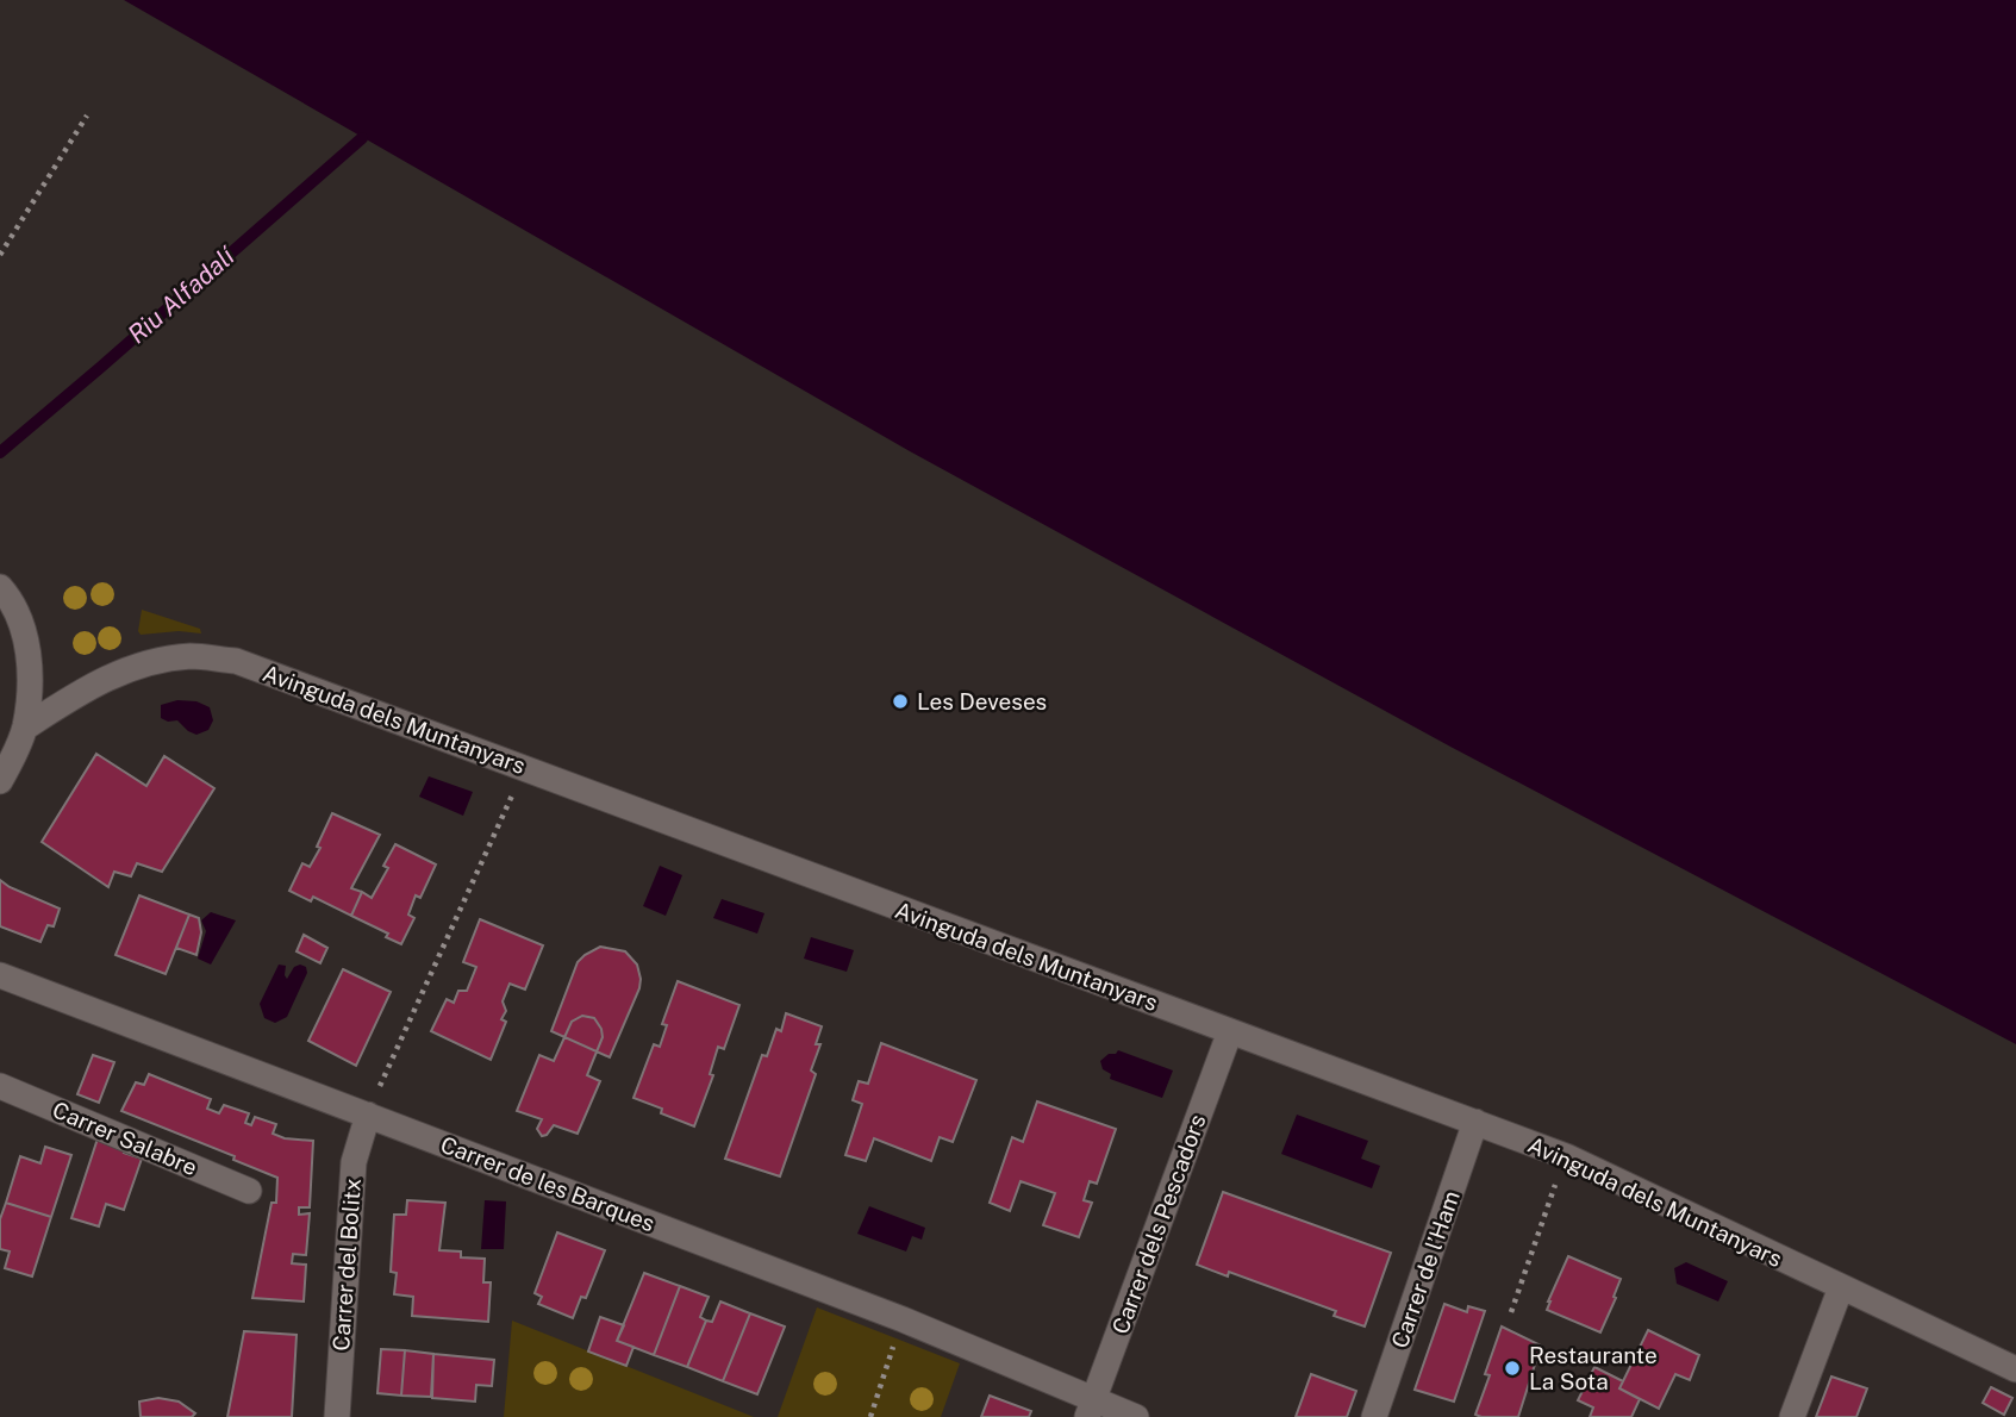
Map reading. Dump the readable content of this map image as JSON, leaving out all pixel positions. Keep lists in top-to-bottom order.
{
  "streets": {
    "street": [
      "Avinguda dels Muntanyars",
      "Carrer Salabre",
      "Carrer de les Barques",
      "Carrer dels Pescadors",
      "Carrer del Bolitx",
      "Carrer de l’Ham"
    ]
  },
  "crossings": [
    ["Avinguda dels Muntanyars", "Carrer dels Pescadors"],
    ["Avinguda dels Muntanyars", "Carrer de l’Ham"],
    ["Carrer de les Barques", "Carrer dels Pescadors"],
    ["Carrer de les Barques", "Carrer del Bolitx"]
  ],
  "water": ["Riu Alfadalí"],
  "places": ["Les Deveses", "Restaurante La Sota"]
}
